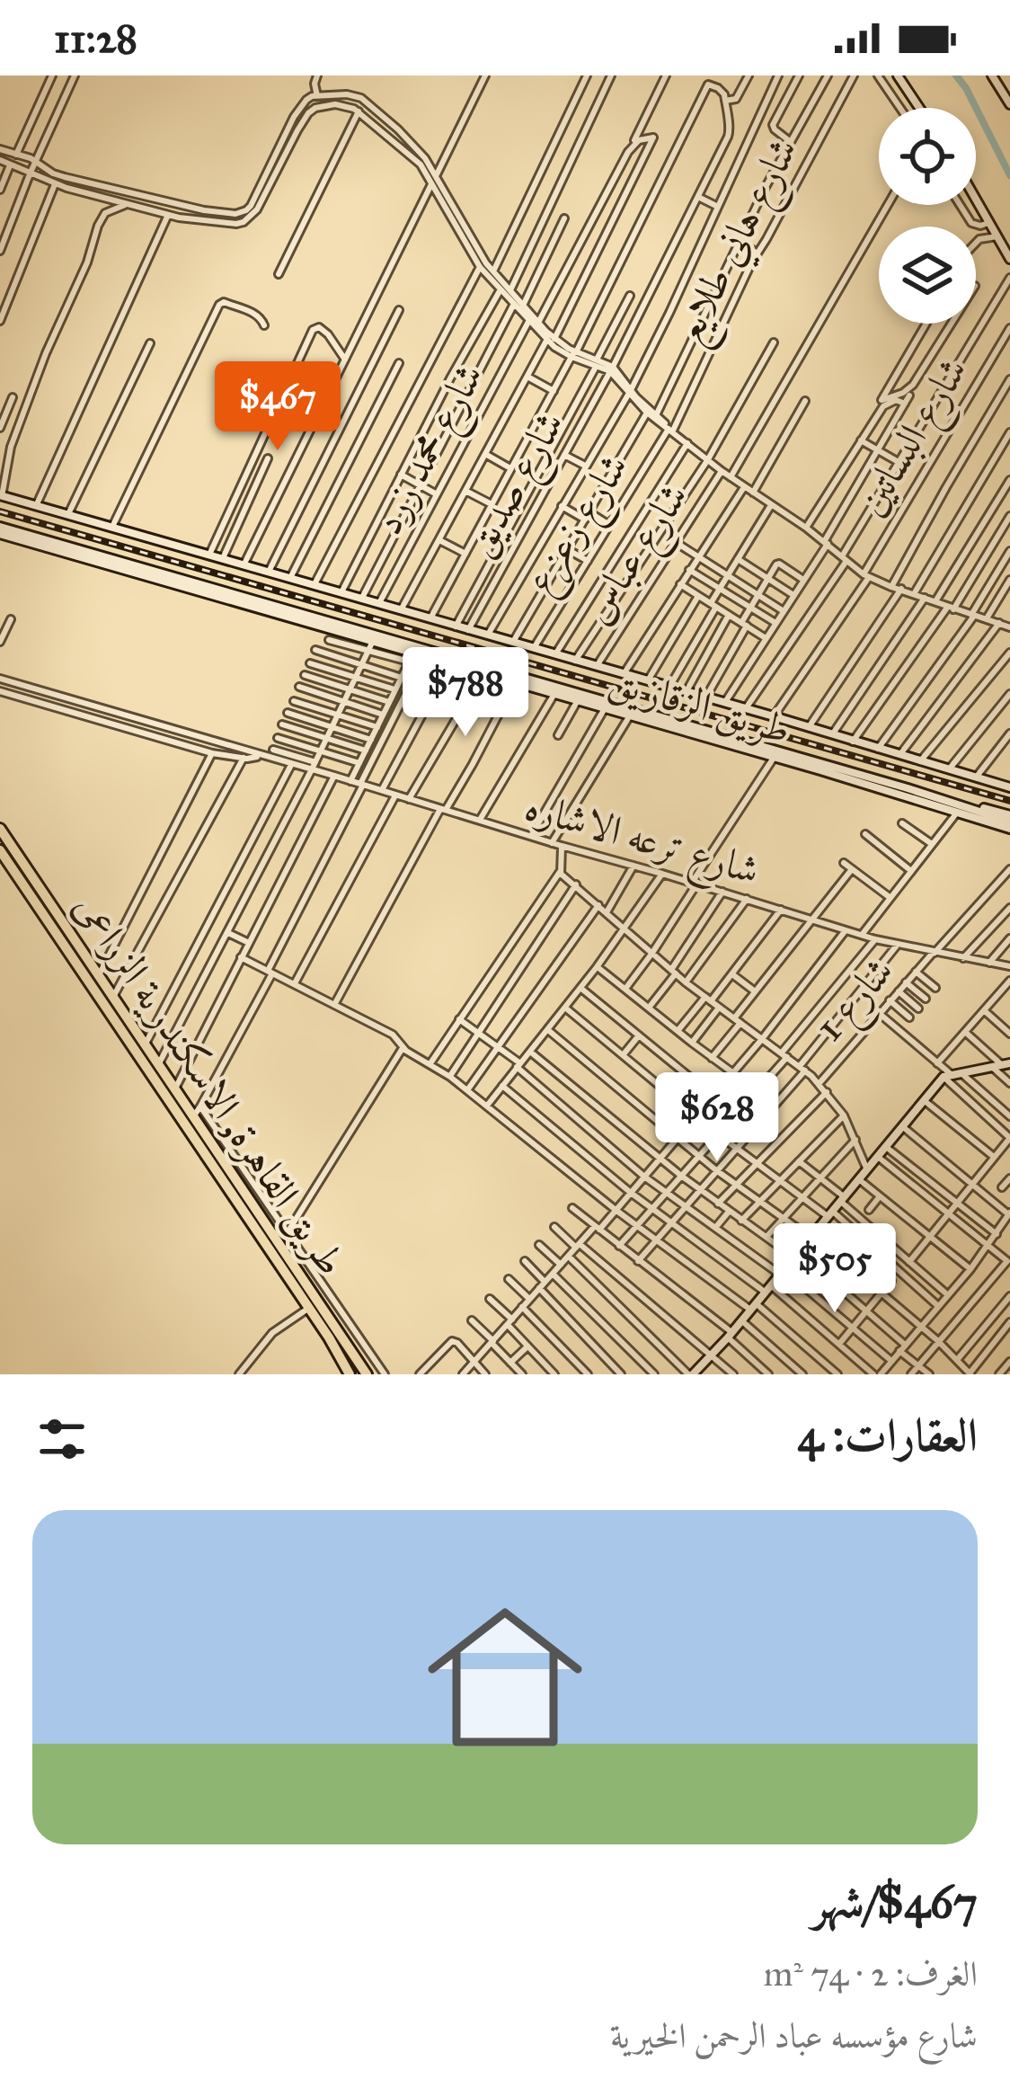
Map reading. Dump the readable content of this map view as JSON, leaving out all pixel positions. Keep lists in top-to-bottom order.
{
  "streets": {
    "highway": ["طريق القاهرة, الاسكندرية الزراعى"],
    "main road": ["طريق الزقازيق"],
    "street": [
      "شارع هاني طلايع",
      "شارع البساتين",
      "شارع محمد زرد",
      "شارع صديق",
      "شارع زعزع",
      "شارع عباس",
      "شارع ترعه الاشاره",
      "شارع 1"
    ]
  },
  "crossings": [
    ["شارع هاني طلايع", "شارع زعزع"],
    ["شارع ترعه الاشاره", "شارع 1"]
  ],
  "page": {
    "status": "11:28",
    "price": [
      "$467",
      "$788",
      "$628",
      "$505"
    ],
    "heading": "العقارات: 4",
    "list": [
      {
        "name": "$467/شهر",
        "note": "الغرف: 2 · 74 m² · شارع مؤسسه عباد الرحمن الخيرية"
      }
    ]
  }
}
